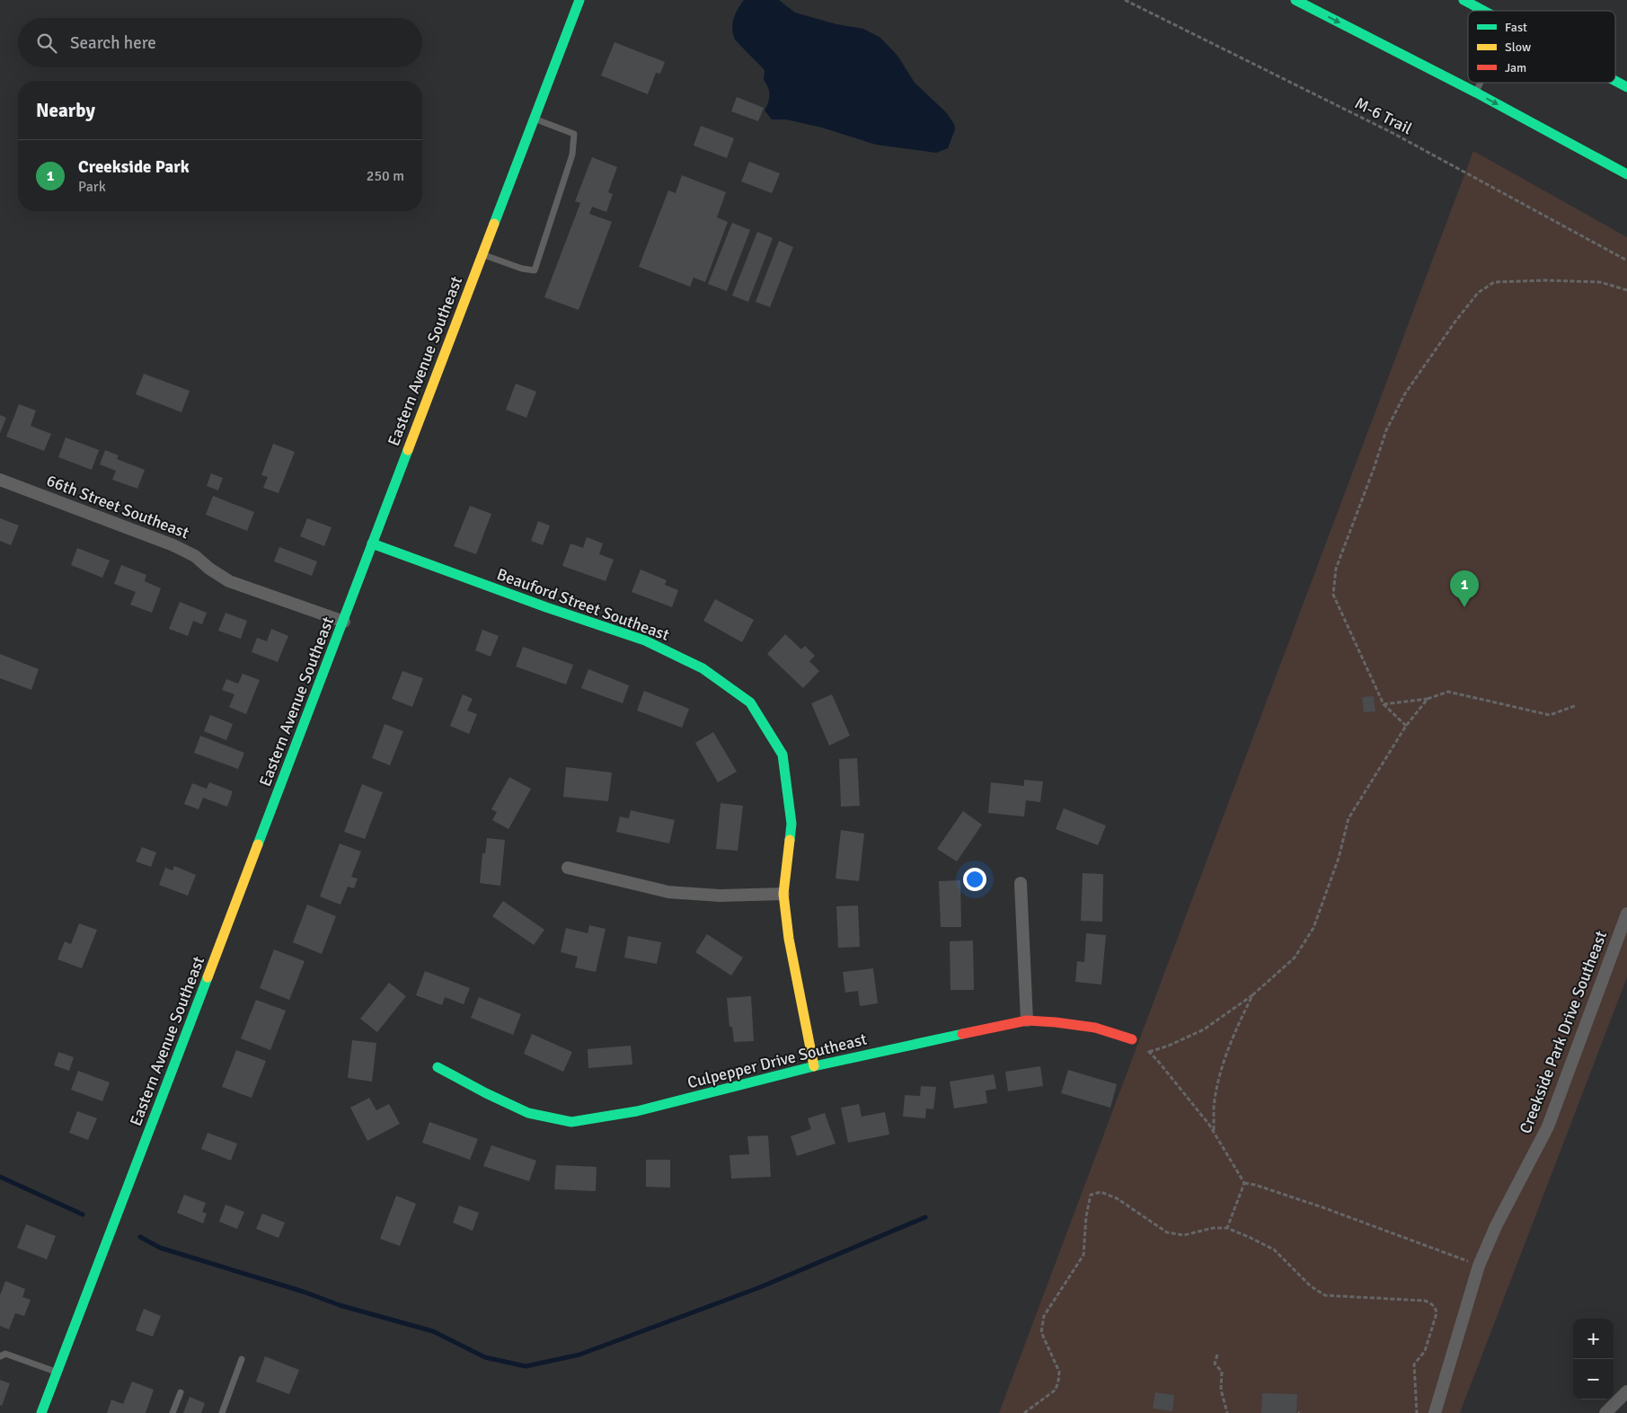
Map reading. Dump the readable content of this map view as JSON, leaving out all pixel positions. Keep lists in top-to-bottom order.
{
  "streets": {
    "main road": ["Eastern Avenue Southeast", "Beauford Street Southeast", "Culpepper Drive Southeast"],
    "street": ["66th Street Southeast", "Creekside Park Drive Southeast"],
    "path": ["M-6 Trail"]
  },
  "crossings": [
    ["Eastern Avenue Southeast", "66th Street Southeast"],
    ["Eastern Avenue Southeast", "Beauford Street Southeast"],
    ["Beauford Street Southeast", "Culpepper Drive Southeast"]
  ],
  "legend": ["Fast", "Slow", "Jam"],
  "page": {
    "search": "Search here",
    "heading": "Nearby",
    "list": [
      {
        "mark": "1",
        "name": "Creekside Park",
        "note": "Park",
        "value": "250 m"
      }
    ],
    "pins": "1",
    "map_buttons": ["+", "−"]
  }
}
